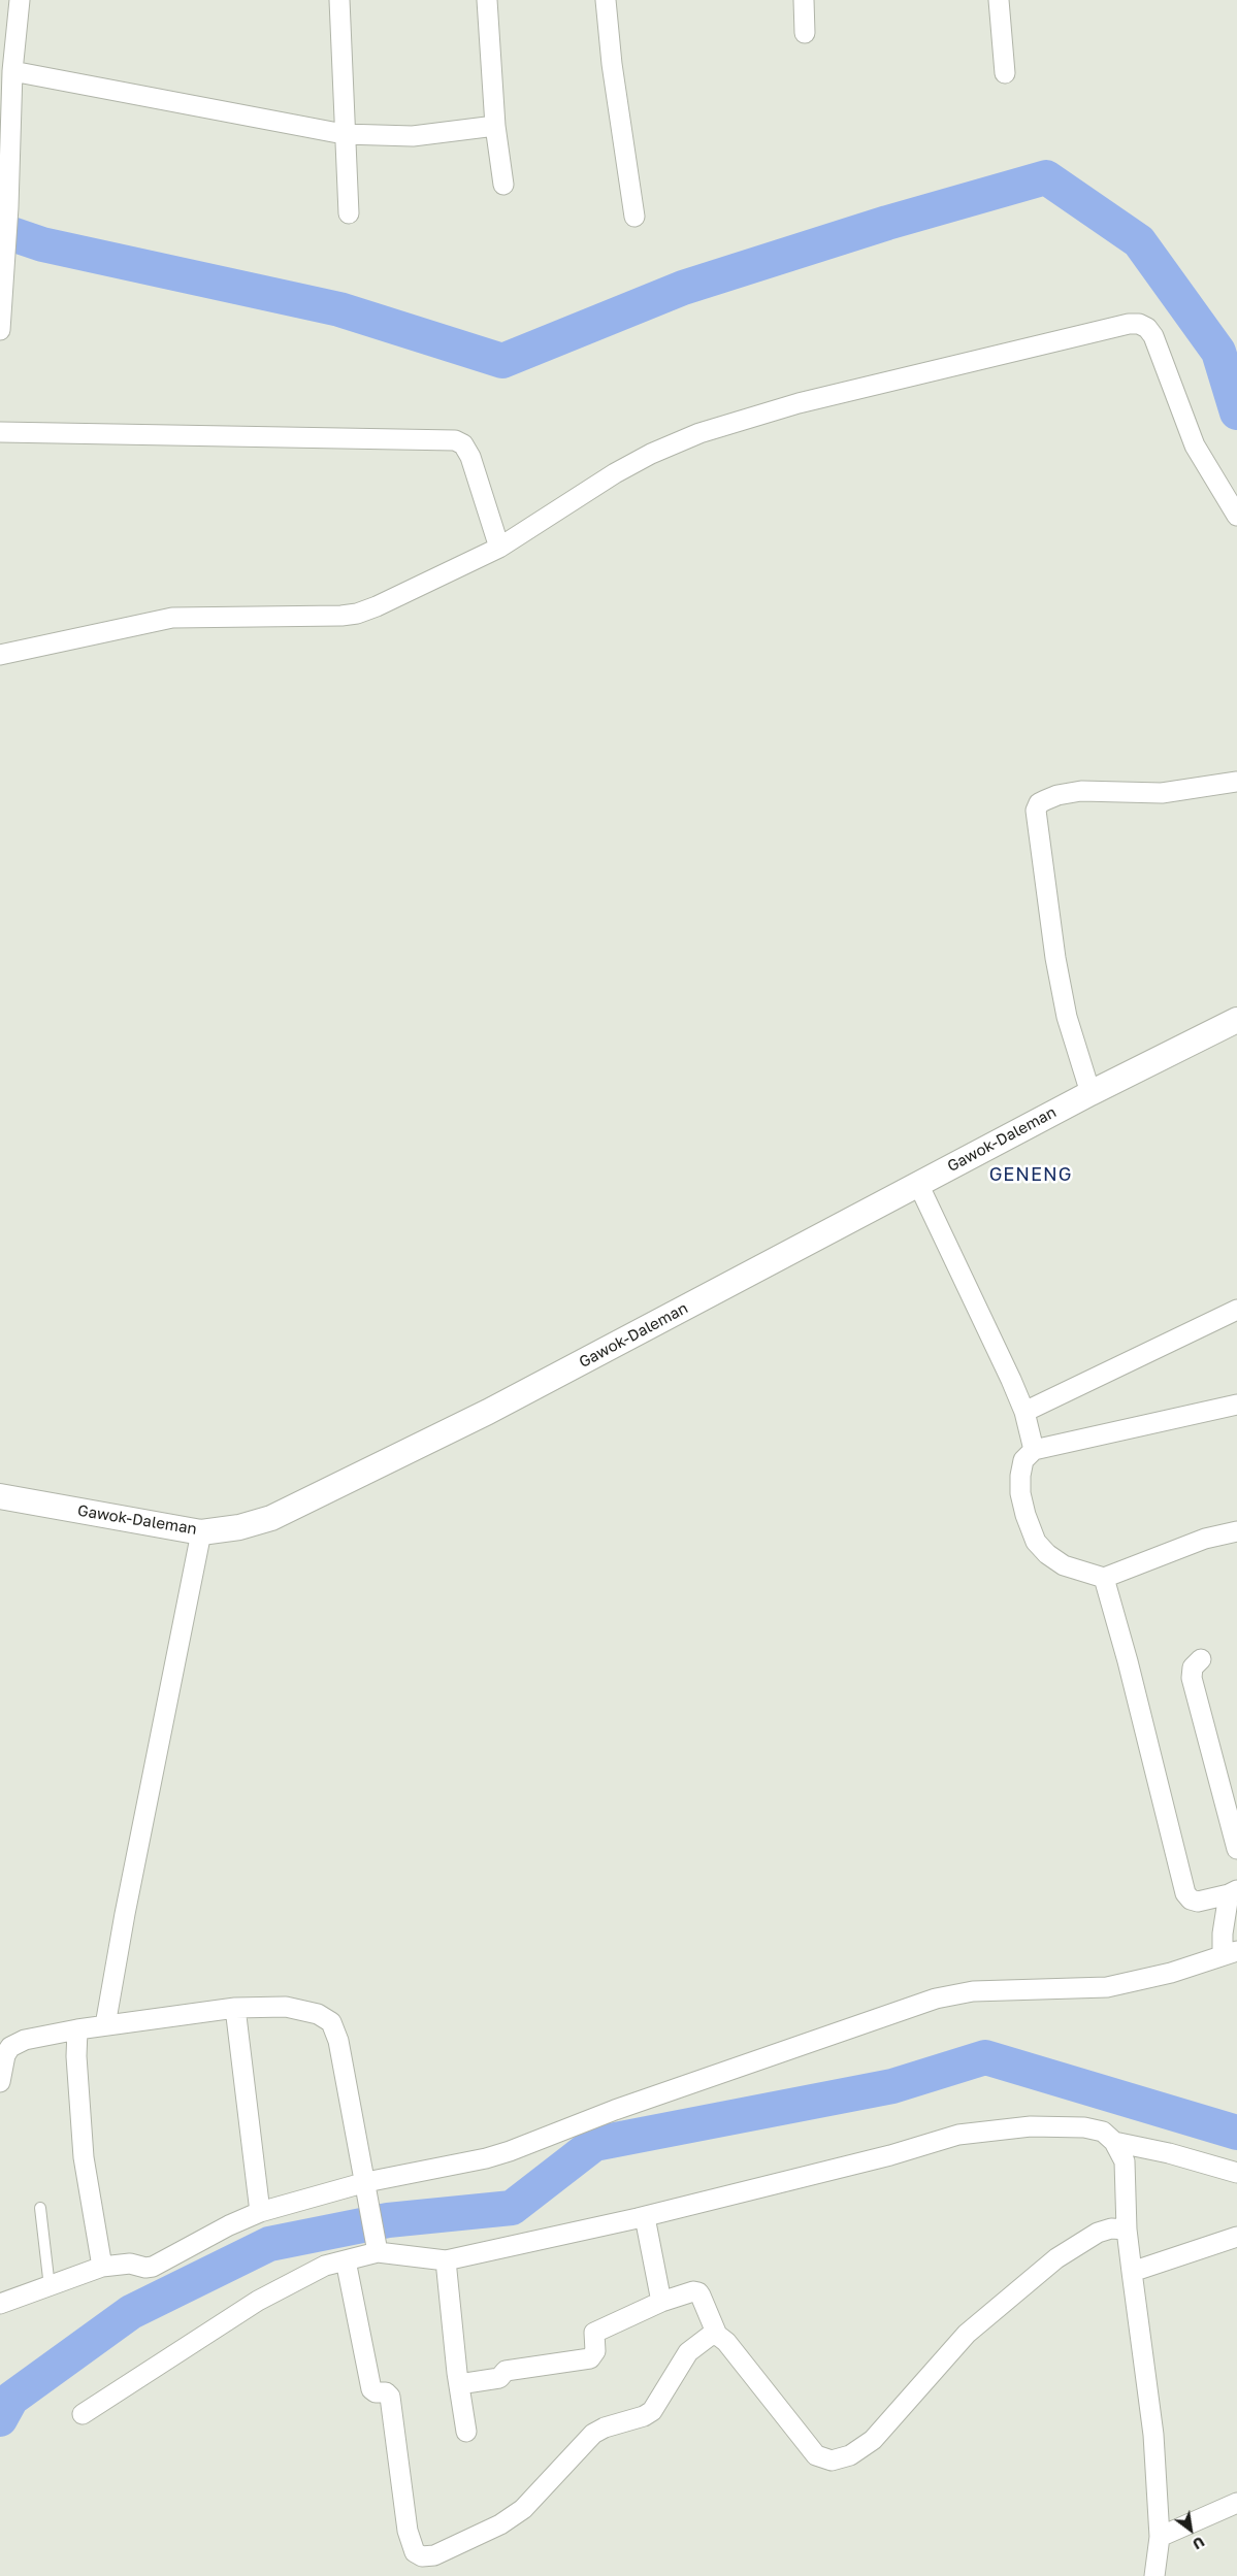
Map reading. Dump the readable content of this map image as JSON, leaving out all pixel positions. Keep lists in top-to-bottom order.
{
  "streets": {
    "street": ["Gawok-Daleman"]
  },
  "districts": ["GENENG"],
  "north": "bottom right"
}
